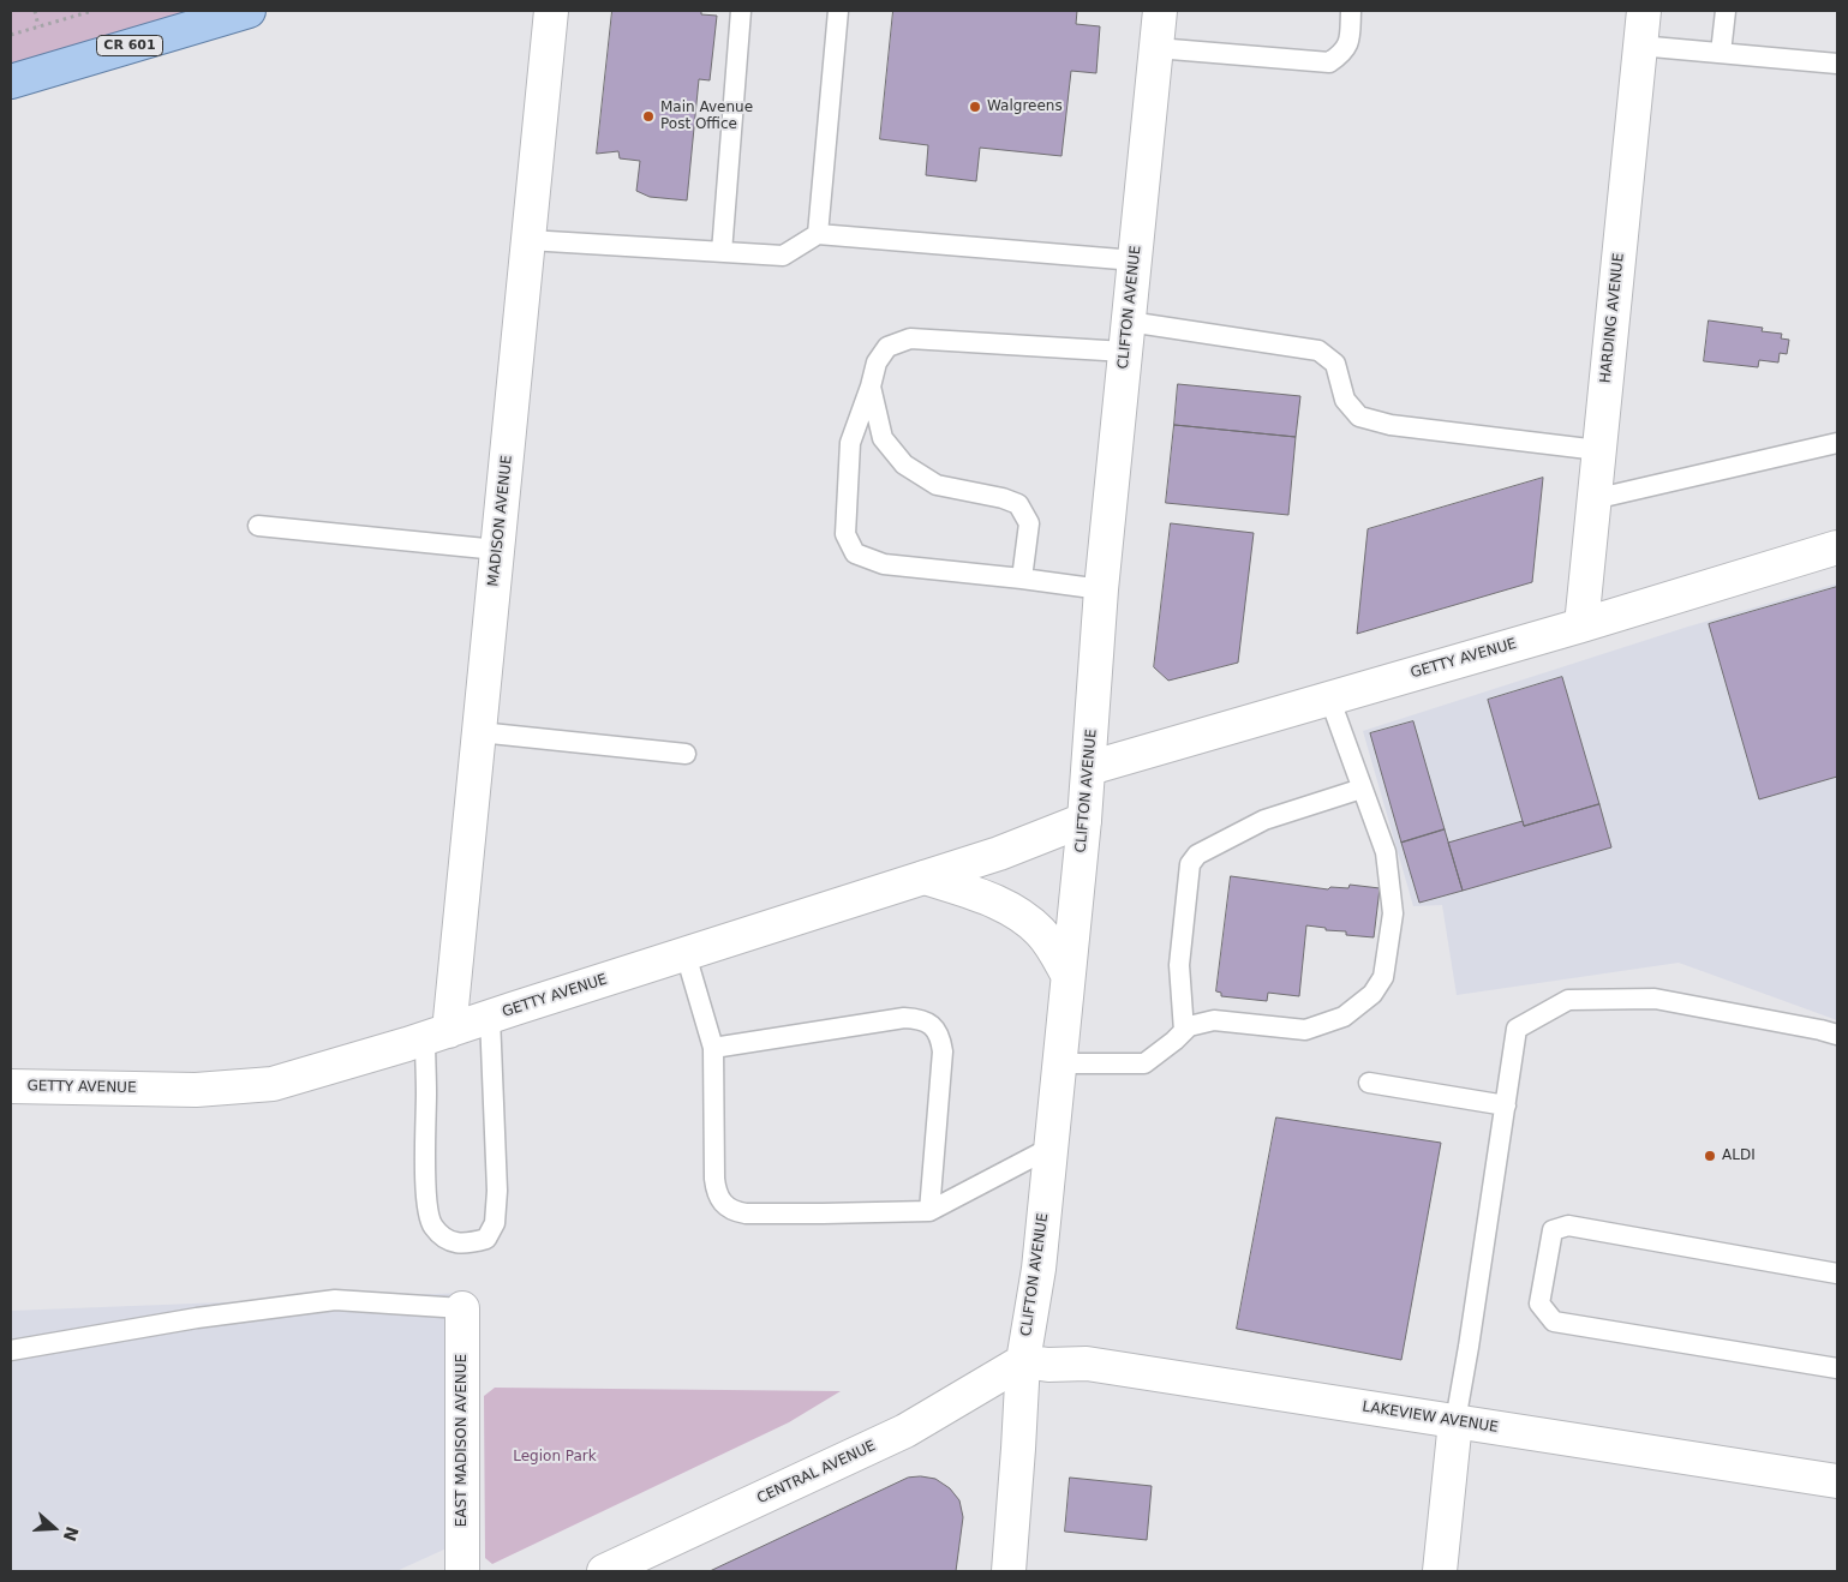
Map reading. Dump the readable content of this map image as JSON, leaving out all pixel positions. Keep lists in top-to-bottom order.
{
  "streets": {
    "main road": ["CR 601"],
    "street": [
      "CLIFTON AVENUE",
      "HARDING AVENUE",
      "MADISON AVENUE",
      "GETTY AVENUE",
      "LAKEVIEW AVENUE",
      "EAST MADISON AVENUE",
      "CENTRAL AVENUE"
    ]
  },
  "crossings": [
    ["CLIFTON AVENUE", "GETTY AVENUE"],
    ["CLIFTON AVENUE", "LAKEVIEW AVENUE"],
    ["CLIFTON AVENUE", "CENTRAL AVENUE"],
    ["HARDING AVENUE", "GETTY AVENUE"],
    ["MADISON AVENUE", "GETTY AVENUE"],
    ["LAKEVIEW AVENUE", "CENTRAL AVENUE"]
  ],
  "parks": ["Legion Park"],
  "places": ["Walgreens", "Main Avenue Post Office", "ALDI"],
  "north": "right"
}
